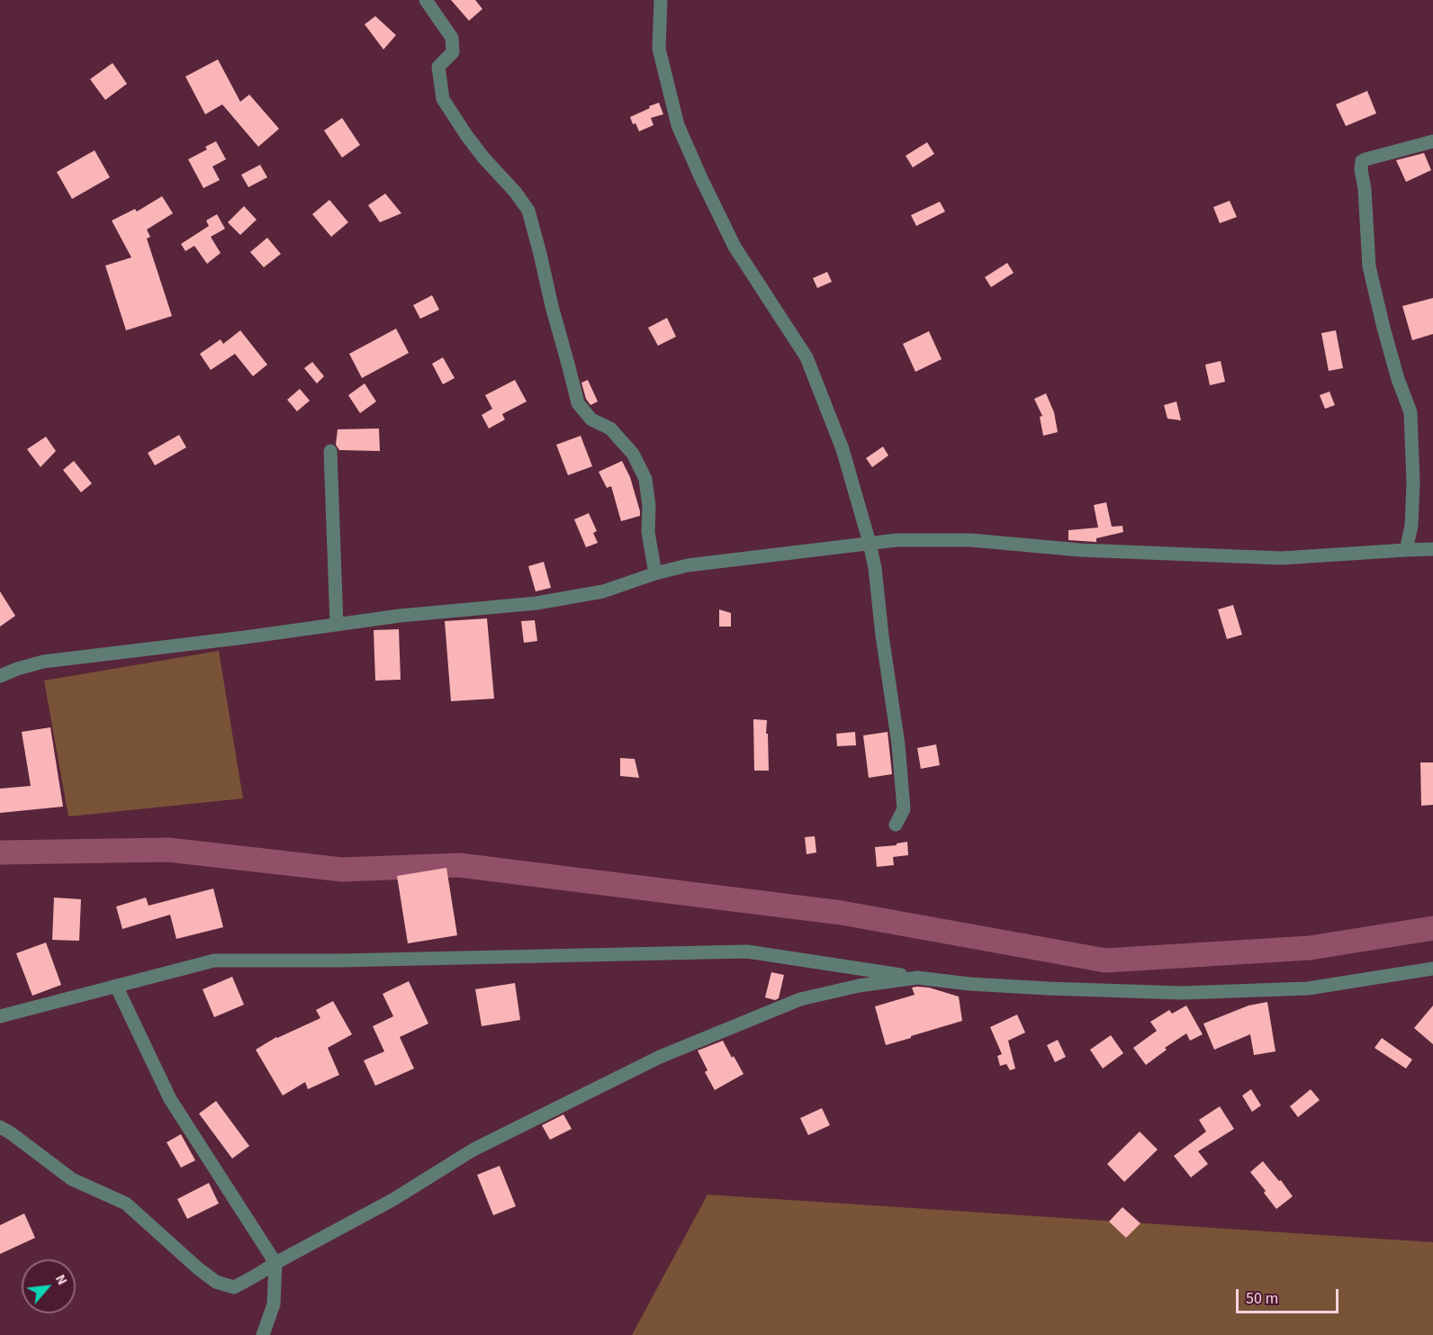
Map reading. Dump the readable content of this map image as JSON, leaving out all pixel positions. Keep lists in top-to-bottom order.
{
  "scale_bar": "50 m",
  "north": "top right"
}
